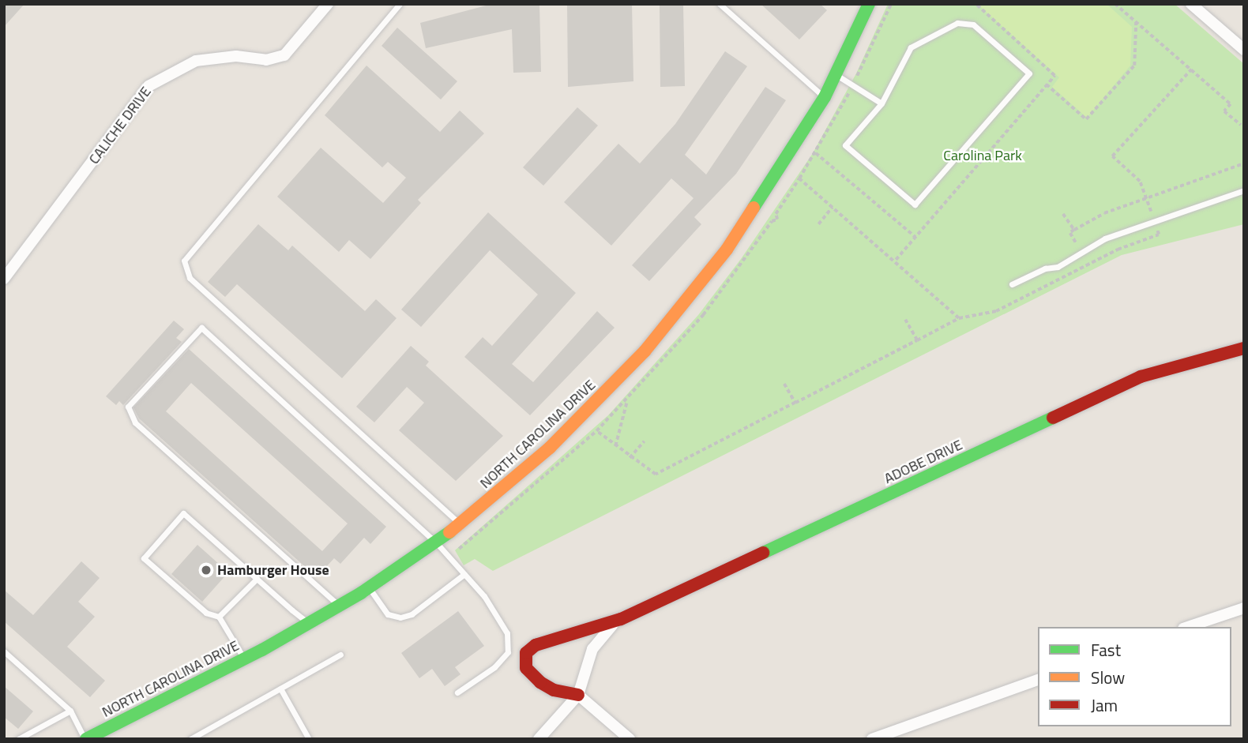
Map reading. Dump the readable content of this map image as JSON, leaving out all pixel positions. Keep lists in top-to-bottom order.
{
  "streets": {
    "main road": ["NORTH CAROLINA DRIVE", "ADOBE DRIVE"],
    "street": ["CALICHE DRIVE"]
  },
  "parks": ["Carolina Park"],
  "places": ["Hamburger House"],
  "legend": ["Fast", "Slow", "Jam"]
}
